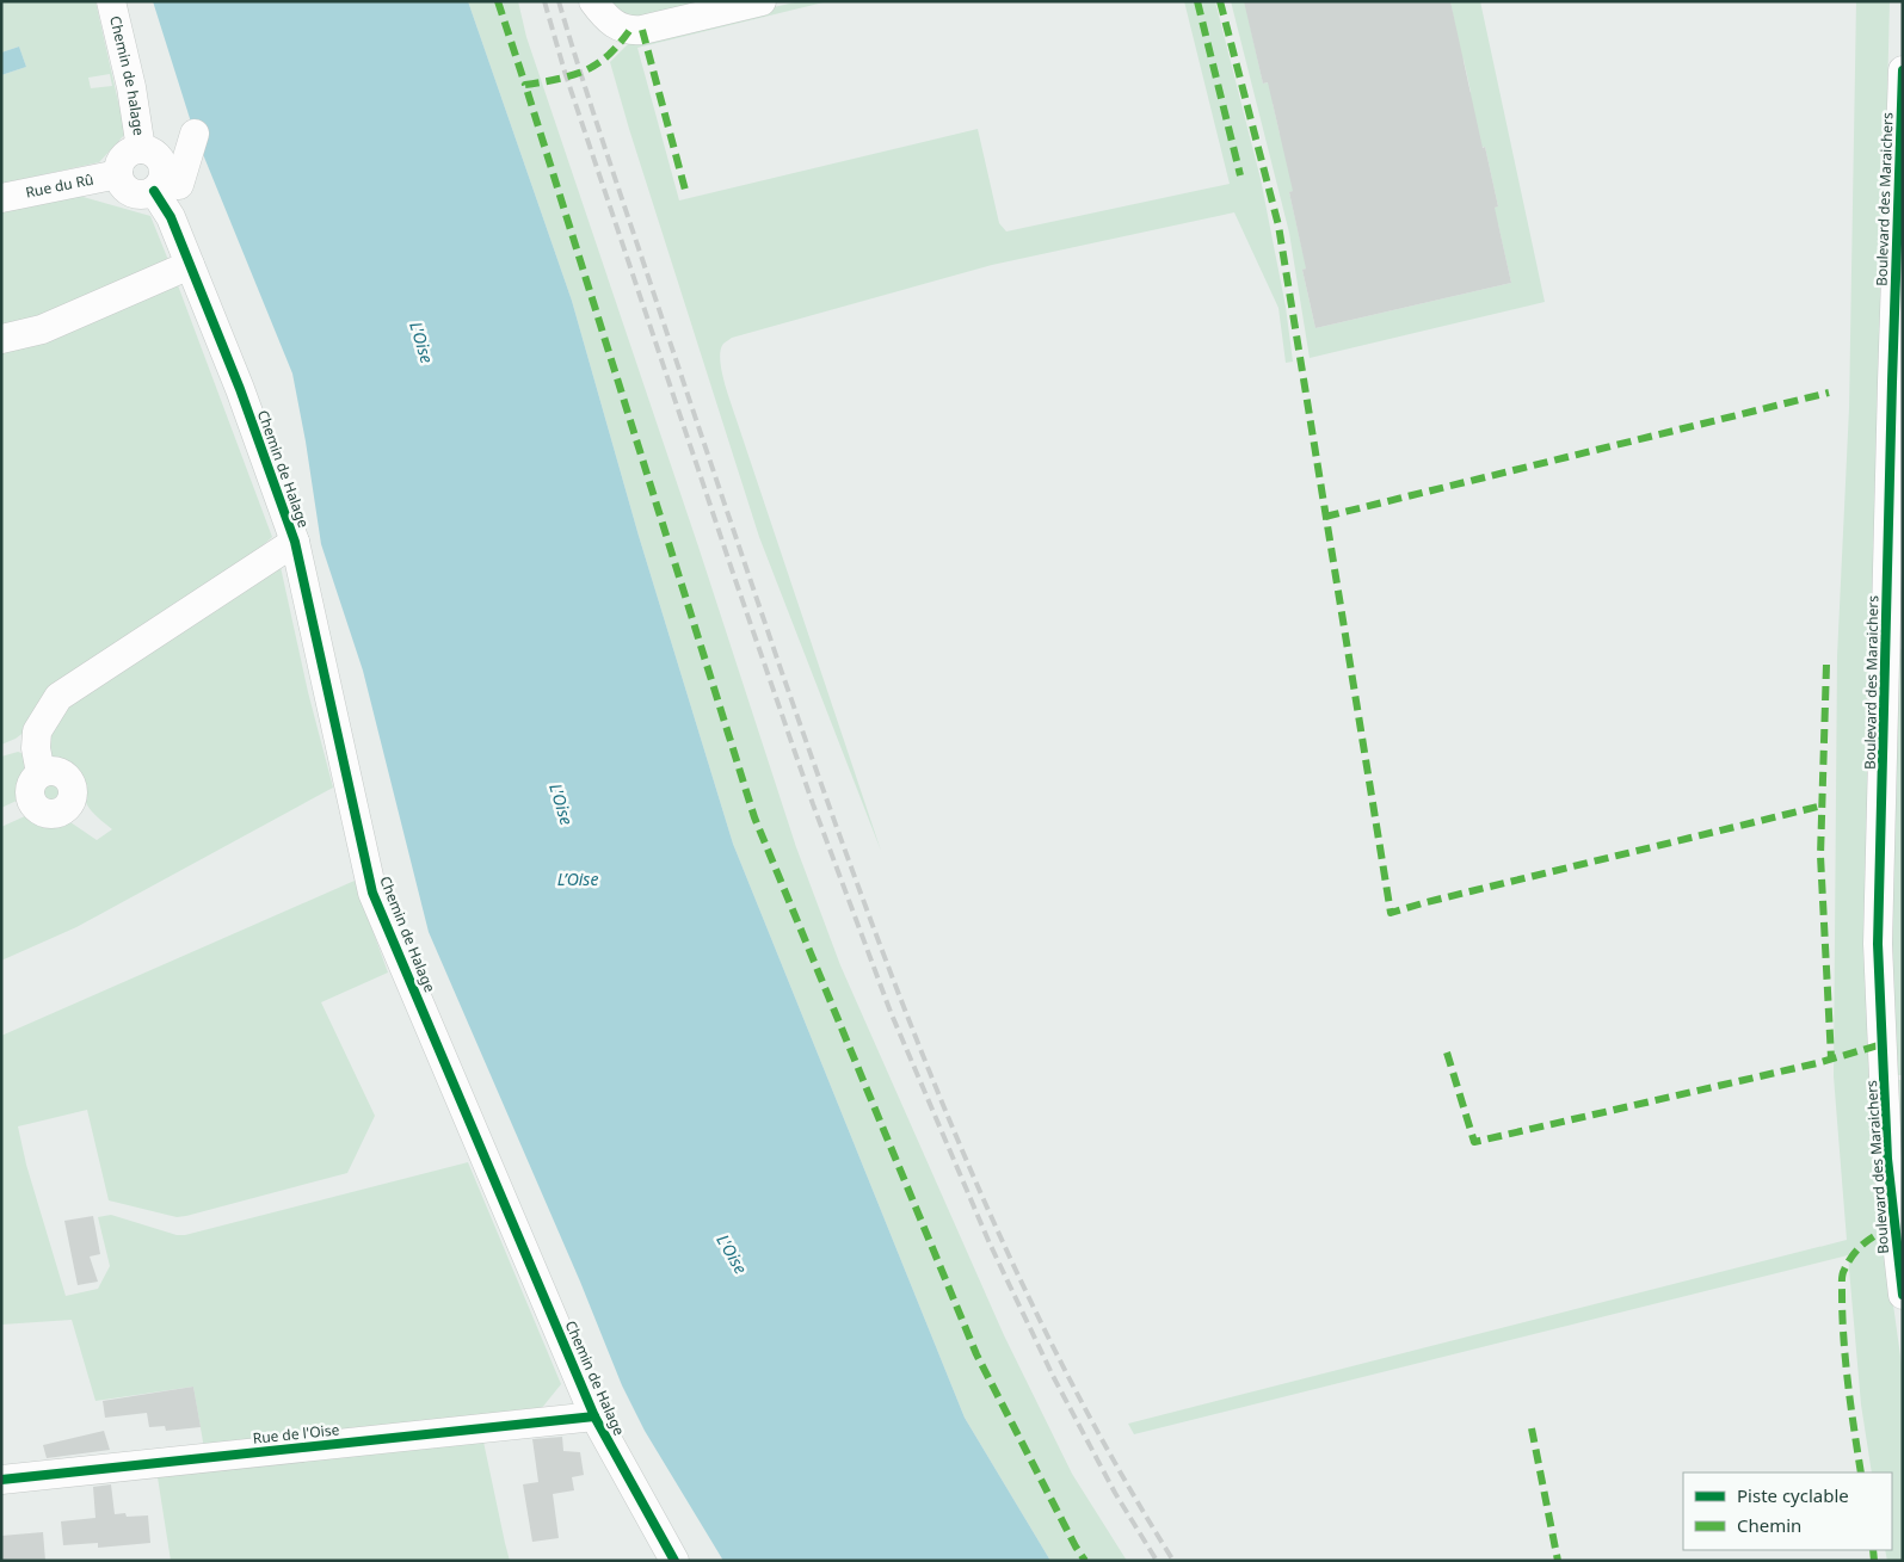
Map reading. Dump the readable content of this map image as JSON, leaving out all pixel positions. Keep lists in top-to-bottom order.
{
  "streets": {
    "street": [
      "Chemin de halage",
      "Rue du Rû",
      "Boulevard des Maraichers",
      "Chemin de Halage",
      "Rue de l'Oise"
    ]
  },
  "crossings": [
    ["Chemin de halage", "Rue du Rû"],
    ["Chemin de halage", "Chemin de Halage"],
    ["Rue du Rû", "Chemin de Halage"],
    ["Chemin de Halage", "Rue de l'Oise"]
  ],
  "water": ["L'Oise", "L’Oise"],
  "legend": ["Piste cyclable", "Chemin"]
}
